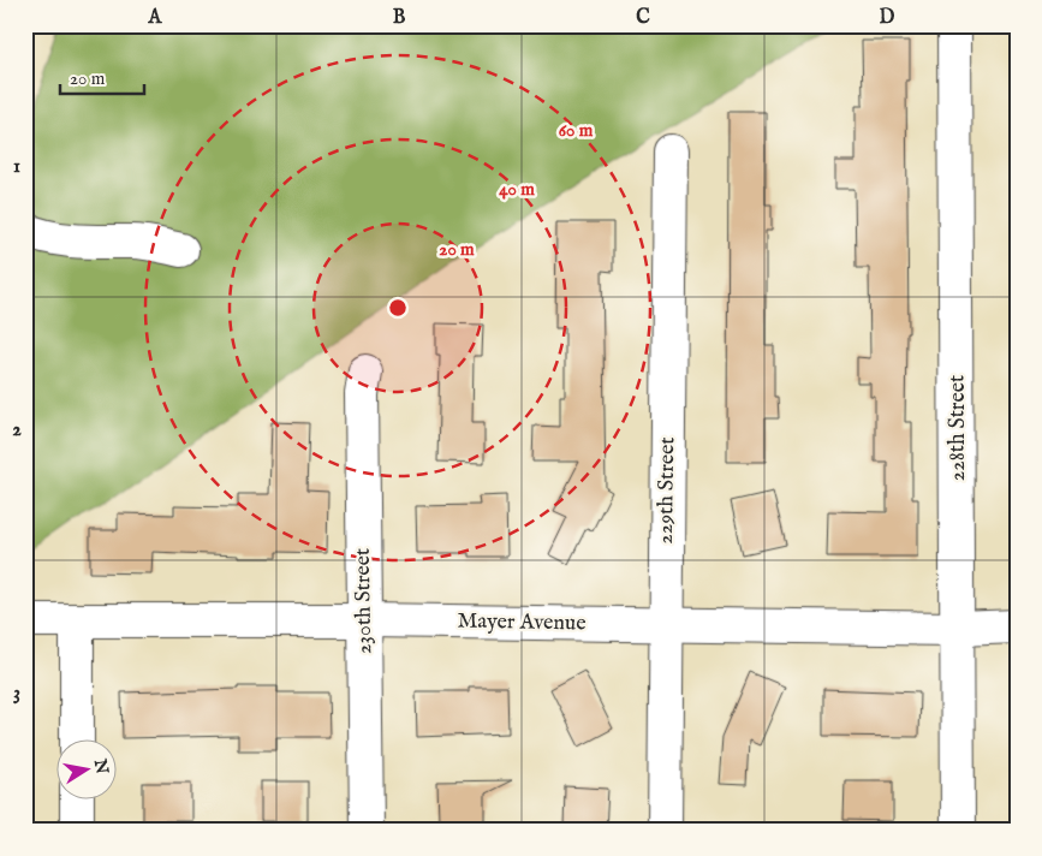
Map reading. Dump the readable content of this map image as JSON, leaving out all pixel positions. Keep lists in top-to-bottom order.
{
  "streets": {
    "street": [
      "228th Street",
      "229th Street",
      "230th Street",
      "Mayer Avenue"
    ]
  },
  "crossings": [
    ["228th Street", "Mayer Avenue"],
    ["229th Street", "Mayer Avenue"],
    ["230th Street", "Mayer Avenue"]
  ],
  "scale_bar": "20 m",
  "north": "right",
  "grid": {
    "columns": [
      "A",
      "B",
      "C",
      "D"
    ],
    "rows": ["1", "2", "3"]
  },
  "rings": ["60 m", "40 m", "20 m"]
}
